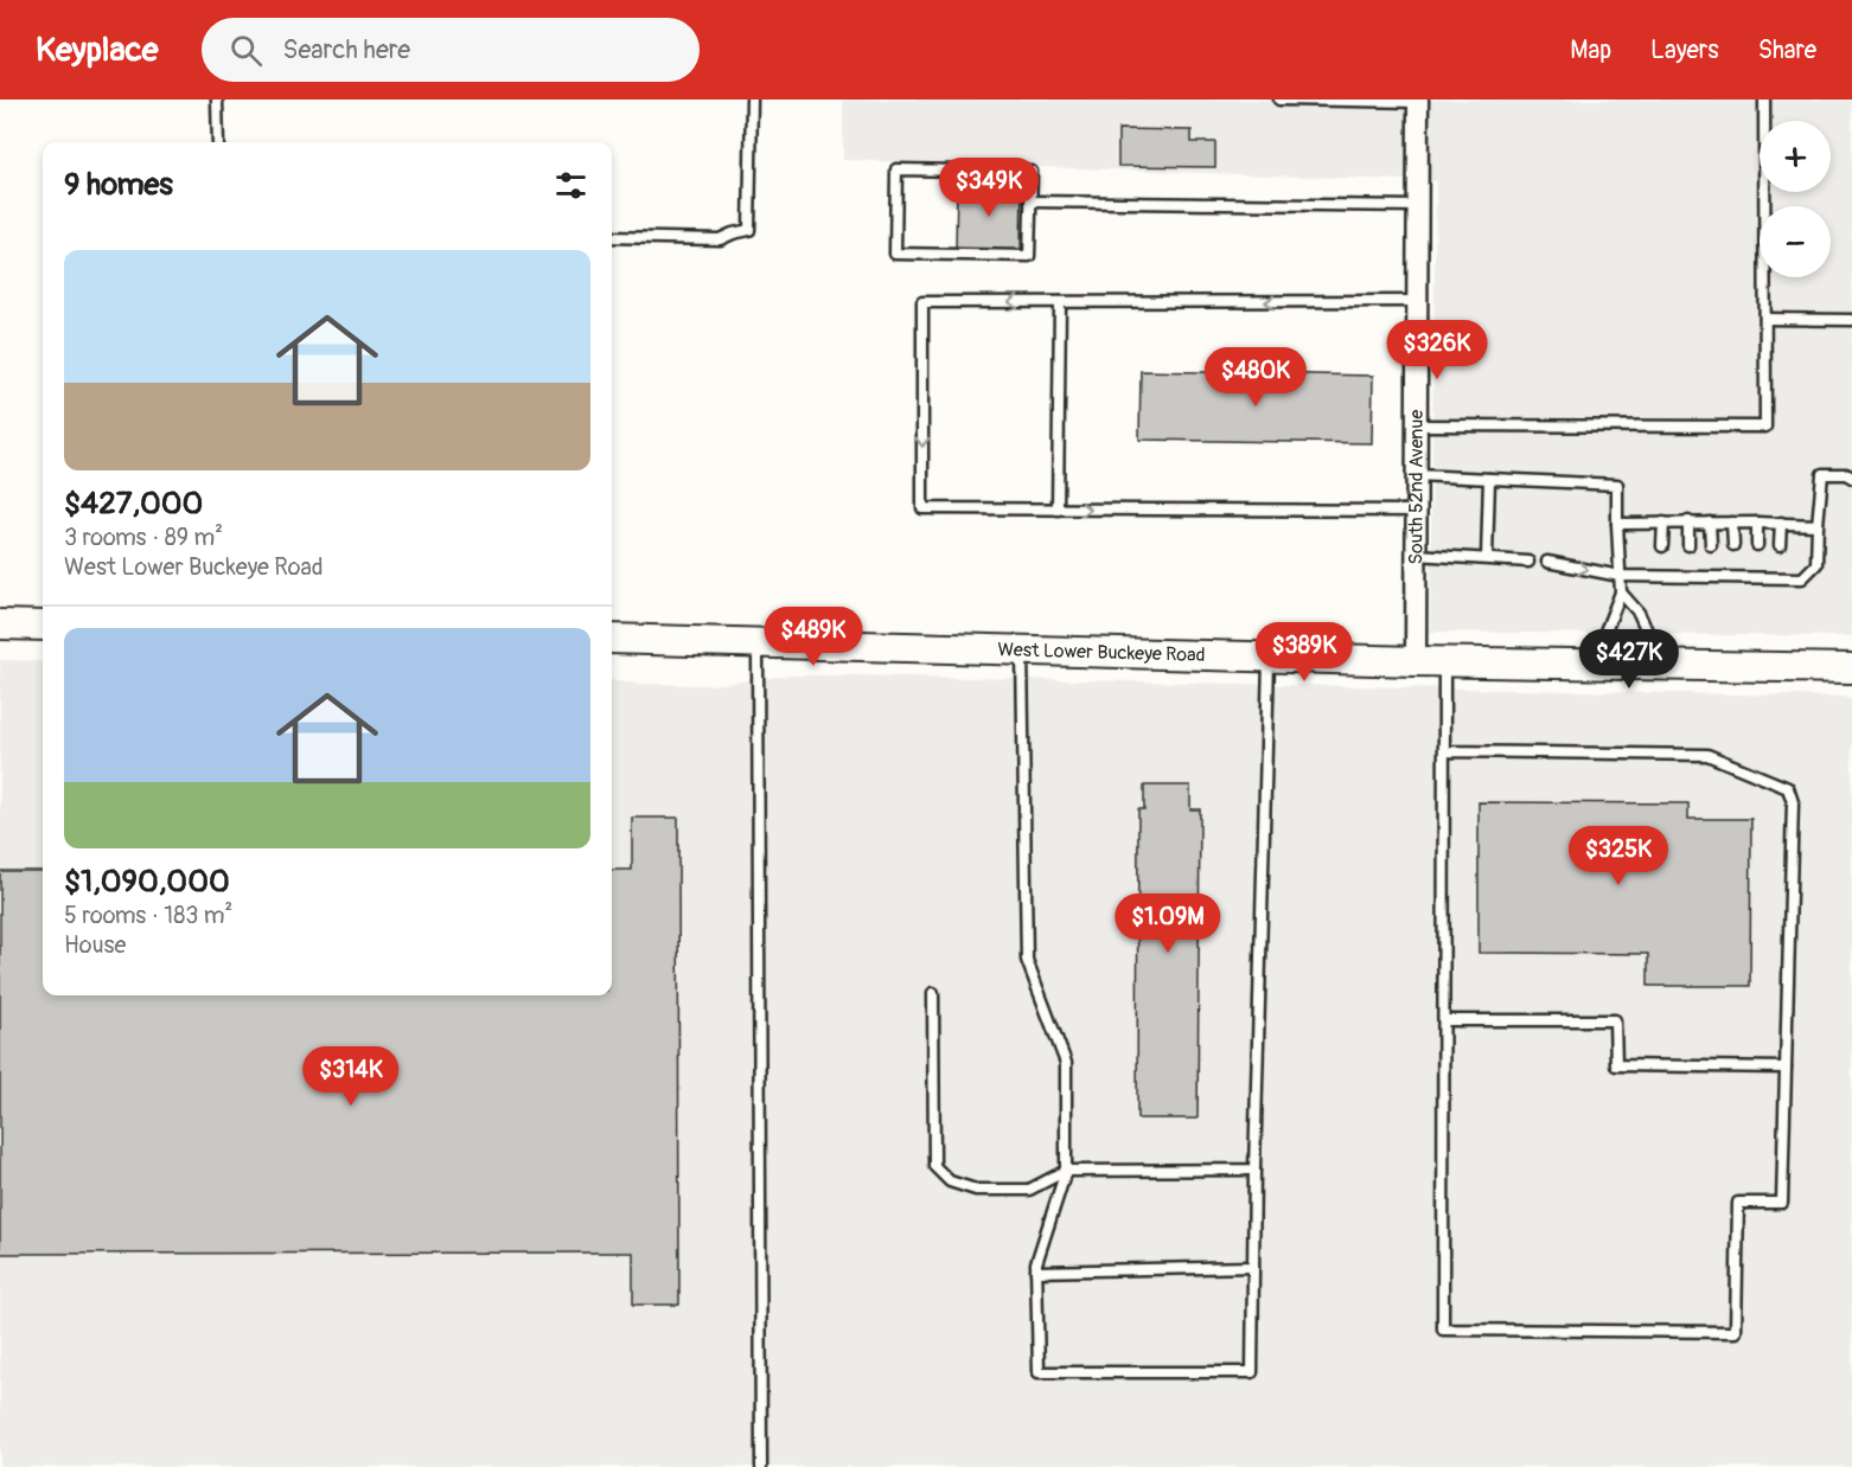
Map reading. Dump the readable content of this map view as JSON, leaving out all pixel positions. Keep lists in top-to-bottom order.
{
  "streets": {
    "main road": ["West Lower Buckeye Road"],
    "street": ["South 52nd Avenue"]
  },
  "crossings": [
    ["South 52nd Avenue", "West Lower Buckeye Road"]
  ],
  "page": {
    "header": "Keyplace",
    "search": "Search here",
    "nav": ["Map", "Layers", "Share"],
    "map_buttons": ["+", "−"],
    "heading": "9 homes",
    "price": [
      "$349K",
      "$326K",
      "$480K",
      "$489K",
      "$389K",
      "$427K",
      "$325K",
      "$1.09M",
      "$314K"
    ],
    "list": [
      {
        "name": "$427,000",
        "note": "3 rooms · 89 m² · West Lower Buckeye Road"
      },
      {
        "name": "$1,090,000",
        "note": "5 rooms · 183 m² · House"
      }
    ]
  }
}
